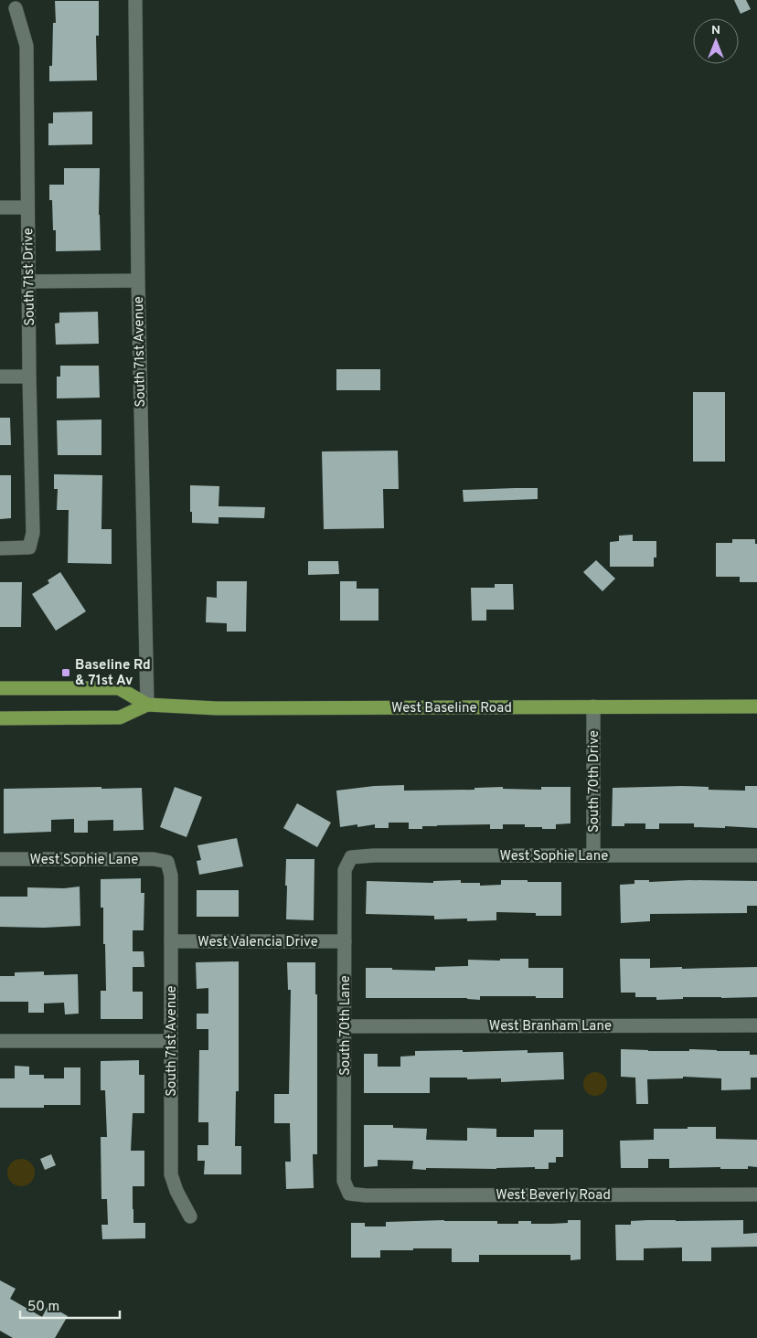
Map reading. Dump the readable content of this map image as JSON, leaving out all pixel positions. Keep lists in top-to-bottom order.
{
  "streets": {
    "main road": ["West Baseline Road"],
    "street": [
      "South 71st Drive",
      "South 71st Avenue",
      "South 70th Drive",
      "West Sophie Lane",
      "West Valencia Drive",
      "South 70th Lane",
      "West Branham Lane",
      "West Beverly Road"
    ]
  },
  "crossings": [
    ["South 71st Avenue", "West Baseline Road"],
    ["South 71st Avenue", "West Sophie Lane"],
    ["South 71st Avenue", "West Valencia Drive"],
    ["West Baseline Road", "South 70th Drive"],
    ["South 70th Drive", "West Sophie Lane"],
    ["West Sophie Lane", "South 70th Lane"],
    ["West Valencia Drive", "South 70th Lane"],
    ["South 70th Lane", "West Branham Lane"],
    ["South 70th Lane", "West Beverly Road"]
  ],
  "places": {
    "transit": ["Baseline Rd & 71st Av"]
  },
  "scale_bar": "50 m",
  "north": "top"
}
